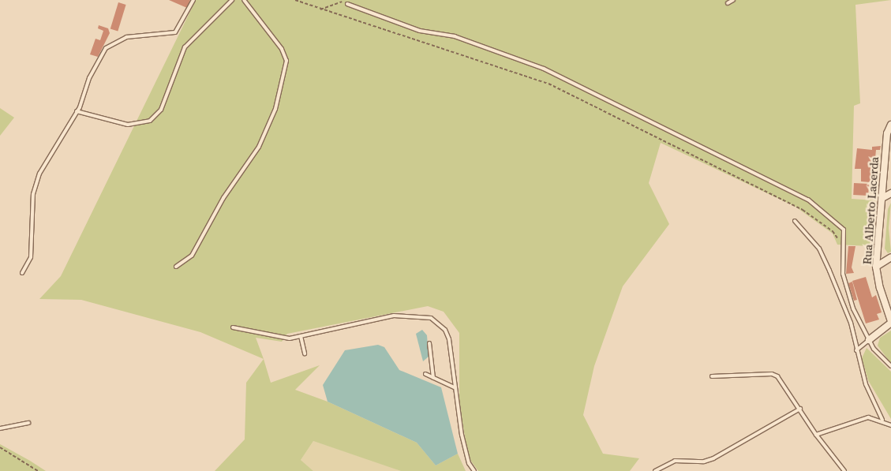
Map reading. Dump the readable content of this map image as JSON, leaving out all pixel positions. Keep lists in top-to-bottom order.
{
  "streets": {
    "street": ["Rua Alberto Lacerda"]
  }
}
